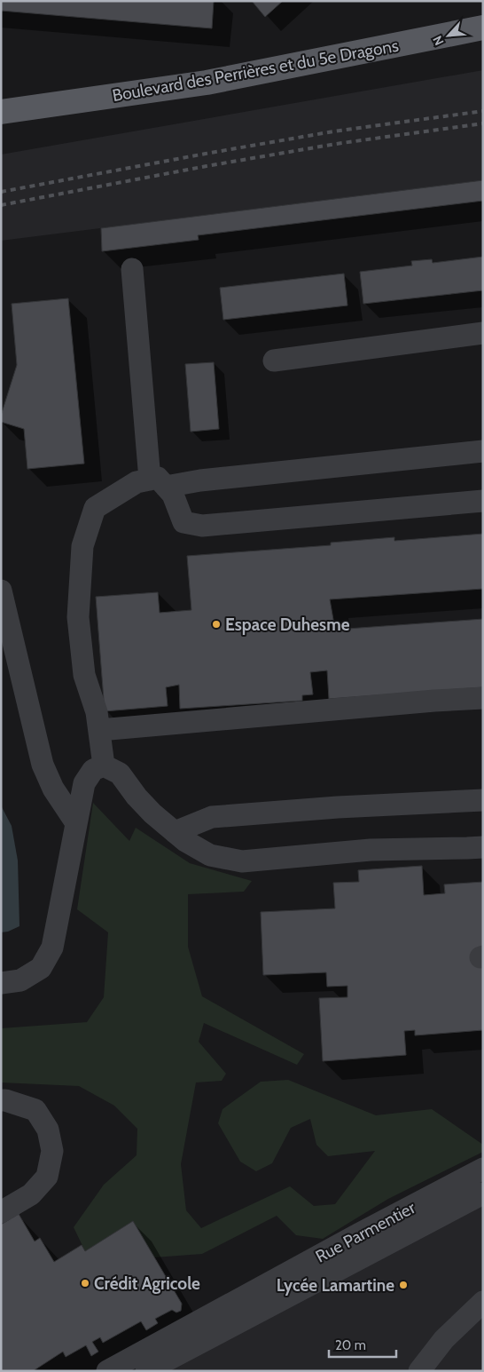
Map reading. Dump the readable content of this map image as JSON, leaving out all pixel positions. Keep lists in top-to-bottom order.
{
  "streets": {
    "main road": ["Boulevard des Perrières et du 5e Dragons"],
    "street": ["Rue Parmentier"]
  },
  "places": ["Espace Duhesme", "Crédit Agricole", "Lycée Lamartine"],
  "scale_bar": "20 m",
  "north": "bottom left"
}
